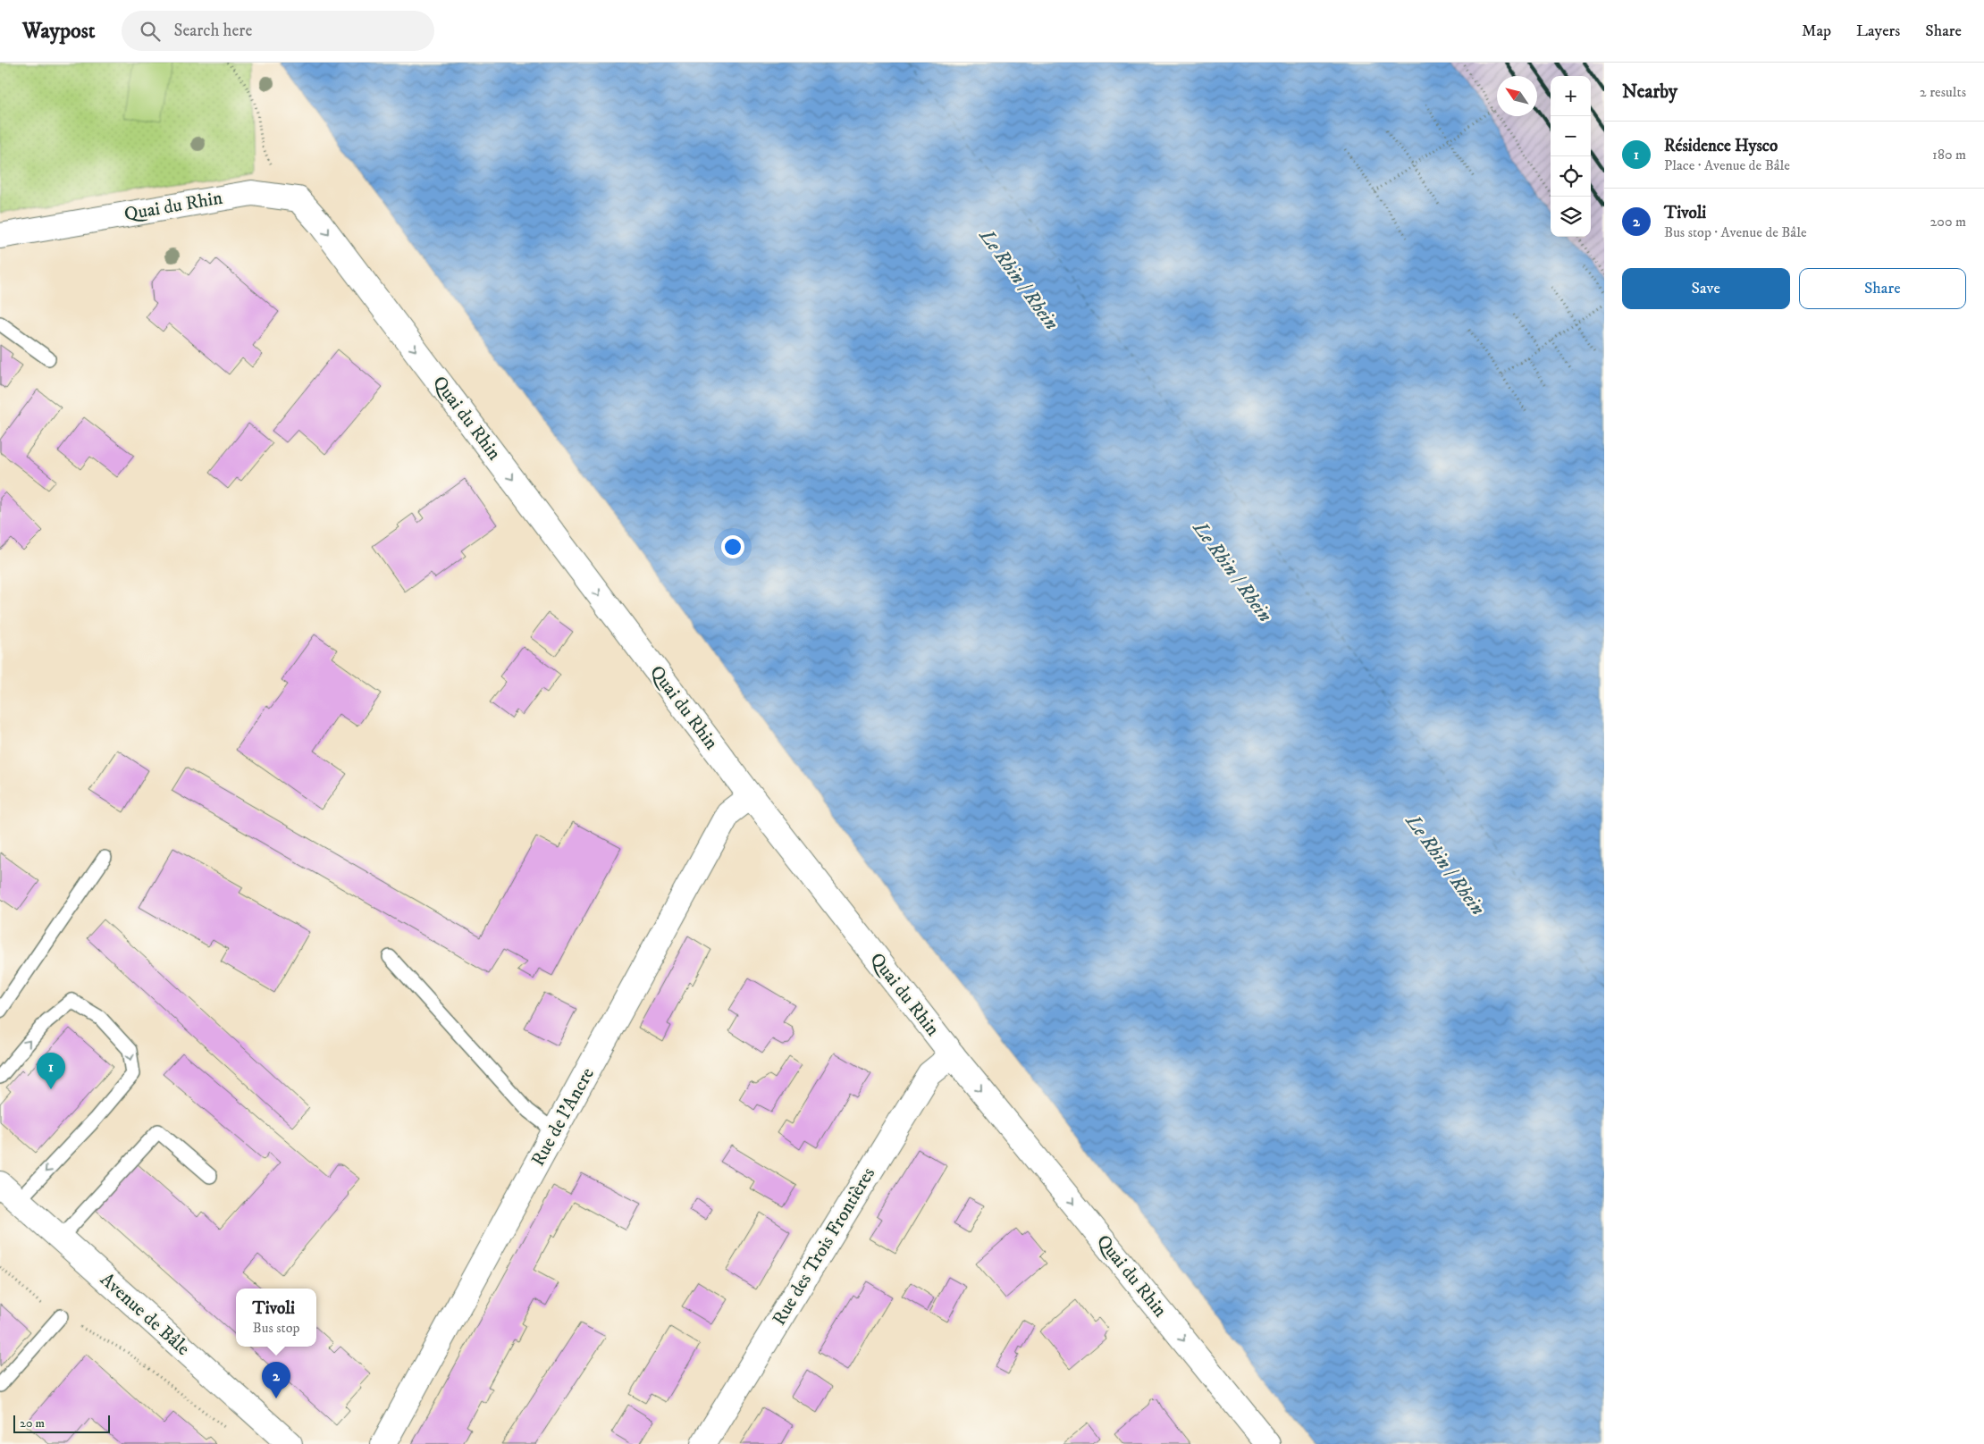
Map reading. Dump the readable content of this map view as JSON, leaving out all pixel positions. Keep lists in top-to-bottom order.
{
  "streets": {
    "street": [
      "Quai du Rhin",
      "Rue de l'Ancre",
      "Rue des Trois Frontières",
      "Avenue de Bâle"
    ]
  },
  "crossings": [
    ["Quai du Rhin", "Rue de l'Ancre"],
    ["Quai du Rhin", "Rue des Trois Frontières"]
  ],
  "one_way": ["Quai du Rhin"],
  "water": ["Le Rhin / Rhein"],
  "scale_bar": "20 m",
  "north": "top left",
  "page": {
    "header": "Waypost",
    "search": "Search here",
    "nav": ["Map", "Layers", "Share"],
    "heading": ["Nearby", "2 results"],
    "map_buttons": ["+", "−"],
    "list": [
      {
        "mark": "1",
        "name": "Résidence Hysco",
        "note": "Place · Avenue de Bâle",
        "value": "180 m"
      },
      {
        "mark": "2",
        "name": "Tivoli",
        "note": "Bus stop · Avenue de Bâle",
        "value": "200 m"
      }
    ],
    "buttons": ["Save", "Share"],
    "pins": ["1", "2"],
    "popup": ["Tivoli", "Bus stop"],
    "scale": "20 m"
  }
}
